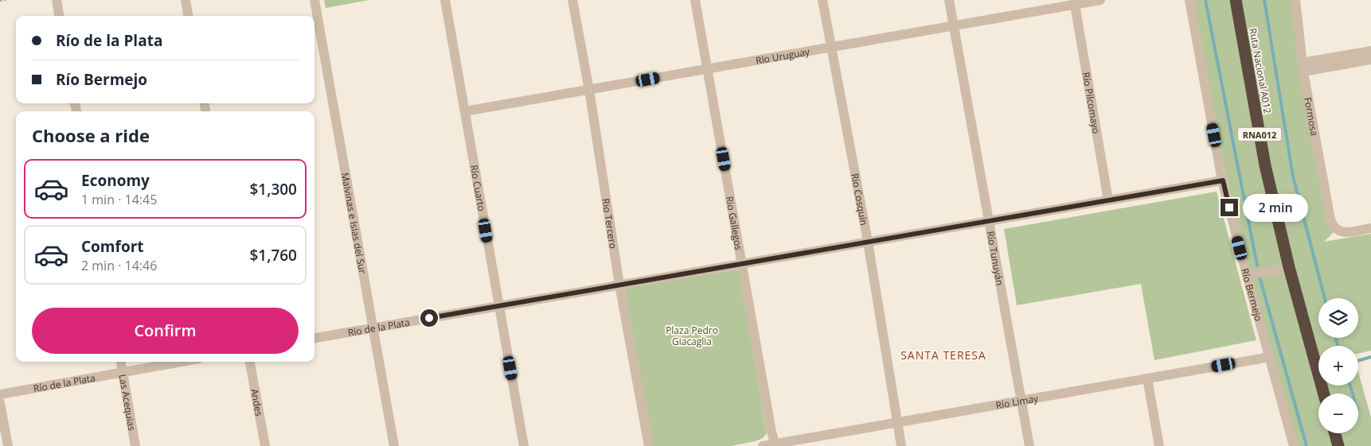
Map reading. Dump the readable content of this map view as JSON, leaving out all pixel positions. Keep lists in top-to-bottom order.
{
  "streets": {
    "highway": ["Ruta Nacional A012", "RNA012"],
    "street": [
      "Río Uruguay",
      "Río Pilcomayo",
      "Formosa",
      "Río Cuarto",
      "Rio Cosquín",
      "Malvinas e Islas del Sur",
      "Rio Tercero",
      "Rio Gallegos",
      "Río Tunuyán",
      "Río Bermejo",
      "Río de la Plata",
      "Río Limay",
      "Las Acequias",
      "Andes"
    ]
  },
  "crossings": [
    ["Río Uruguay", "Río Pilcomayo"],
    ["Río Uruguay", "Río Cuarto"],
    ["Río Uruguay", "Rio Cosquín"],
    ["Río Uruguay", "Rio Tercero"],
    ["Río Uruguay", "Rio Gallegos"],
    ["Río Uruguay", "Río Tunuyán"],
    ["Río Pilcomayo", "Río de la Plata"],
    ["Río Cuarto", "Río de la Plata"],
    ["Rio Cosquín", "Río de la Plata"],
    ["Rio Cosquín", "Río Limay"],
    ["Malvinas e Islas del Sur", "Río de la Plata"],
    ["Rio Tercero", "Río de la Plata"],
    ["Rio Gallegos", "Río de la Plata"],
    ["Rio Gallegos", "Río Limay"],
    ["Río Tunuyán", "Río de la Plata"],
    ["Río Tunuyán", "Río Limay"],
    ["Río Bermejo", "Río de la Plata"],
    ["Río Bermejo", "Río Limay"],
    ["Río de la Plata", "Las Acequias"]
  ],
  "districts": ["SANTA TERESA"],
  "parks": ["Plaza Pedro Giacaglia"],
  "page": {
    "banner": ["Río de la Plata", "Río Bermejo"],
    "heading": "Choose a ride",
    "list": [
      {
        "name": "Economy",
        "note": "1 min · 14:45",
        "value": "$1,300"
      },
      {
        "name": "Comfort",
        "note": "2 min · 14:46",
        "value": "$1,760"
      }
    ],
    "bubble": "2 min",
    "map_buttons": ["+", "−"],
    "buttons": "Confirm"
  }
}
